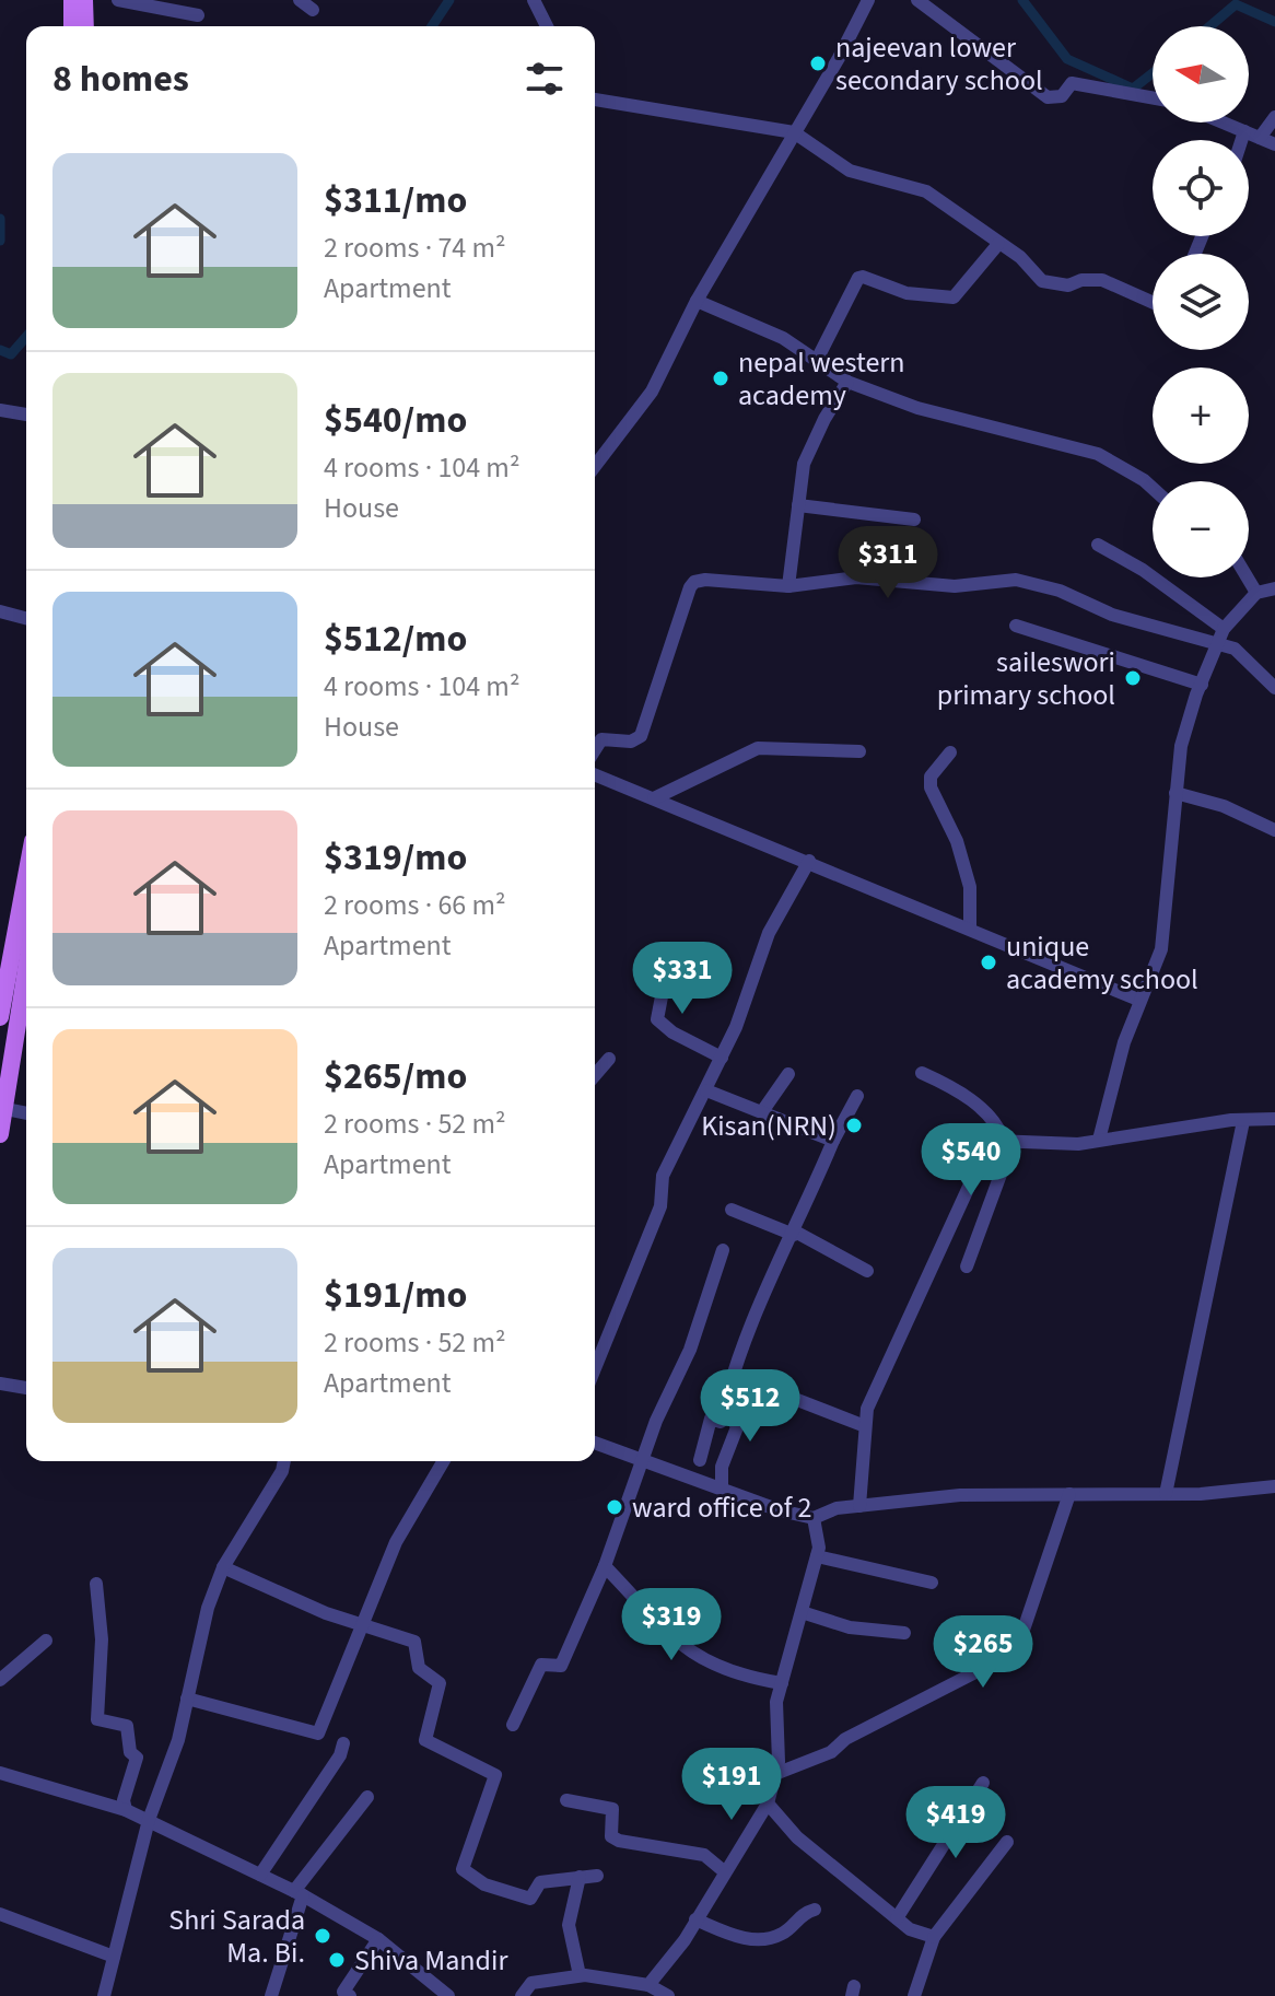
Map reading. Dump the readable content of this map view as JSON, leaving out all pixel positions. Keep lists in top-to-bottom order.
{
  "places": [
    "najeevan lower secondary school",
    "nepal western academy",
    "saileswori primary school",
    "unique academy school",
    "Kisan(NRN)",
    "ward office of 2",
    "Shri Sarada Ma. Bi.",
    "Shiva Mandir"
  ],
  "north": "left",
  "page": {
    "map_buttons": ["+", "−"],
    "heading": "8 homes",
    "list": [
      {
        "name": "$311/mo",
        "note": "2 rooms · 74 m² · Apartment"
      },
      {
        "name": "$540/mo",
        "note": "4 rooms · 104 m² · House"
      },
      {
        "name": "$512/mo",
        "note": "4 rooms · 104 m² · House"
      },
      {
        "name": "$319/mo",
        "note": "2 rooms · 66 m² · Apartment"
      },
      {
        "name": "$265/mo",
        "note": "2 rooms · 52 m² · Apartment"
      },
      {
        "name": "$191/mo",
        "note": "2 rooms · 52 m² · Apartment"
      }
    ],
    "price": [
      "$311",
      "$331",
      "$540",
      "$512",
      "$319",
      "$265",
      "$191",
      "$419"
    ]
  }
}
